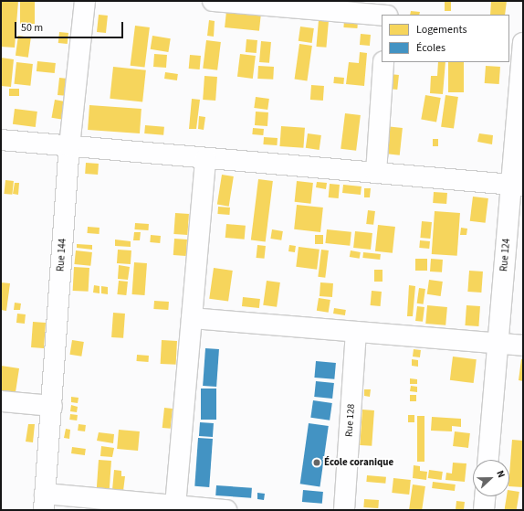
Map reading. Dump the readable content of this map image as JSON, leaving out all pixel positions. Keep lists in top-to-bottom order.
{
  "streets": {
    "street": ["Rue 144", "Rue 124", "Rue 128"]
  },
  "places": ["École coranique"],
  "legend": ["Logements", "Écoles"],
  "scale_bar": "50 m",
  "north": "right"
}
